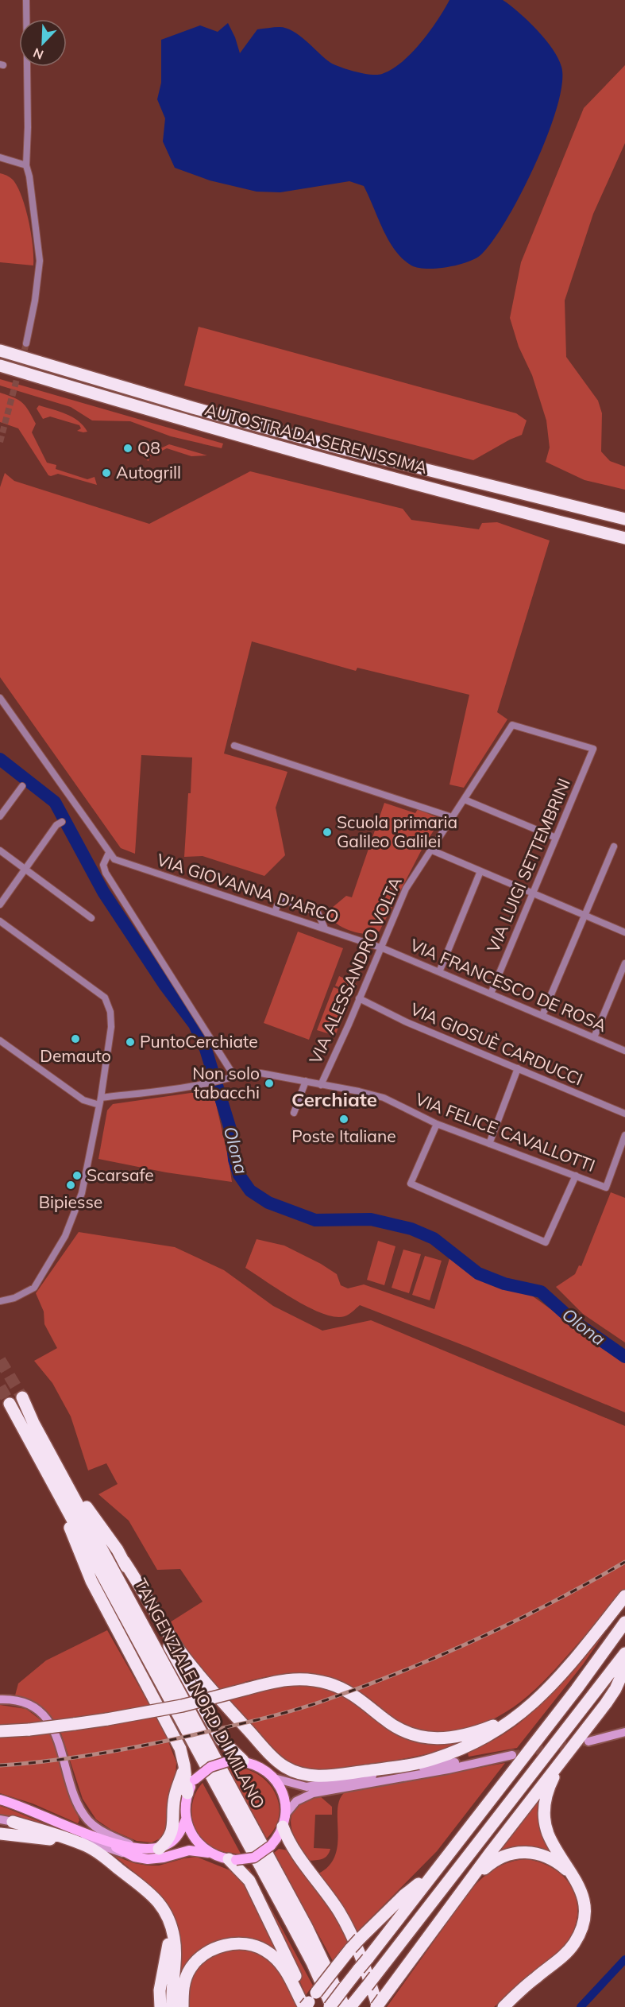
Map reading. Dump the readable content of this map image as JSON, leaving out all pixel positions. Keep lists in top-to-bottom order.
{
  "streets": {
    "highway": ["AUTOSTRADA SERENISSIMA", "TANGENZIALE NORD DI MILANO"],
    "street": [
      "VIA LUIGI SETTEMBRINI",
      "VIA GIOVANNA D'ARCO",
      "VIA ALESSANDRO VOLTA",
      "VIA FRANCESCO DE ROSA",
      "VIA GIOSUÈ CARDUCCI",
      "VIA FELICE CAVALLOTTI"
    ]
  },
  "crossings": [
    ["VIA LUIGI SETTEMBRINI", "VIA ALESSANDRO VOLTA"],
    ["VIA LUIGI SETTEMBRINI", "VIA FRANCESCO DE ROSA"],
    ["VIA GIOVANNA D'ARCO", "VIA ALESSANDRO VOLTA"],
    ["VIA GIOVANNA D'ARCO", "VIA FRANCESCO DE ROSA"],
    ["VIA ALESSANDRO VOLTA", "VIA FRANCESCO DE ROSA"],
    ["VIA ALESSANDRO VOLTA", "VIA GIOSUÈ CARDUCCI"],
    ["VIA ALESSANDRO VOLTA", "VIA FELICE CAVALLOTTI"]
  ],
  "districts": ["Cerchiate"],
  "water": ["Olona"],
  "places": [
    "Q8",
    "Autogrill",
    "Scuola primaria Galileo Galilei",
    "Demauto",
    "PuntoCerchiate",
    "Non solo tabacchi",
    "Poste Italiane",
    "Scarsafe",
    "Bipiesse"
  ],
  "north": "bottom left"
}
